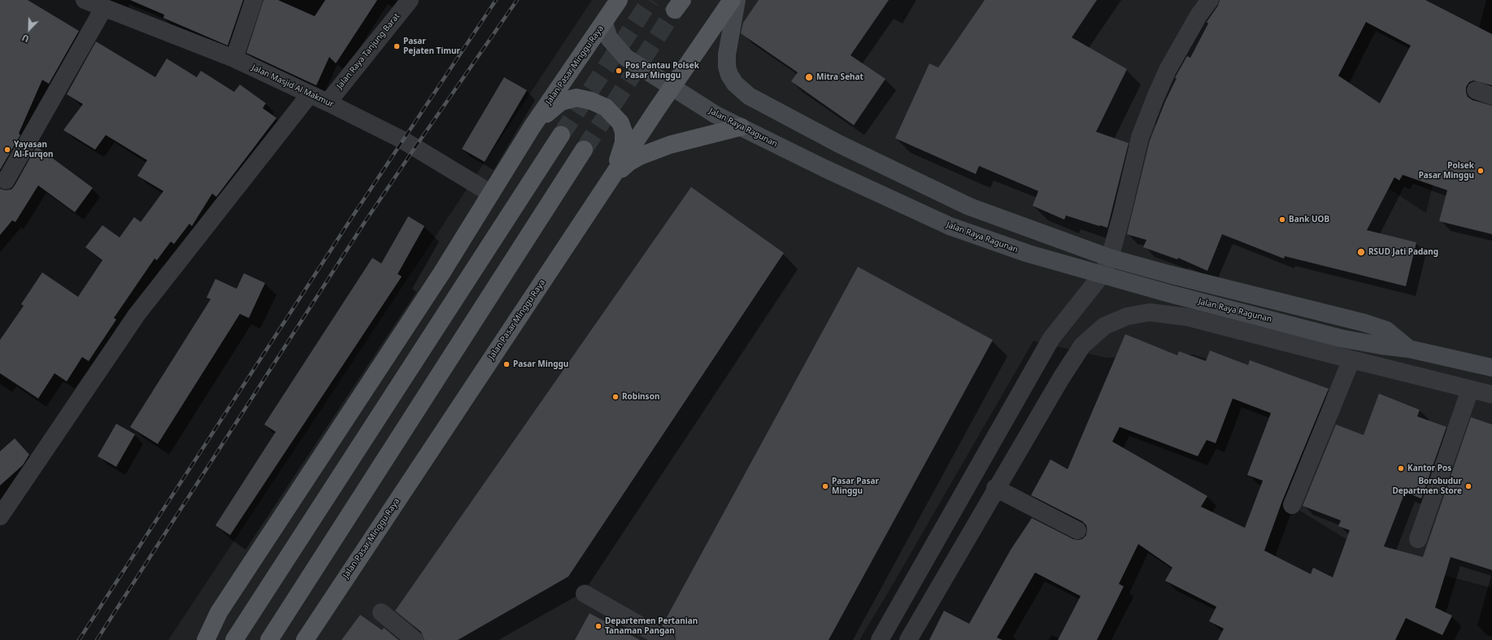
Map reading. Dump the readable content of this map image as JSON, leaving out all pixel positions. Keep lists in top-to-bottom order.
{
  "streets": {
    "main road": ["Jalan Pasar Minggu Raya", "Jalan Raya Ragunan"],
    "street": ["Jalan Raya Tanjung Barat", "Jalan Masjid Al Makmur"]
  },
  "crossings": [
    ["Jalan Raya Tanjung Barat", "Jalan Masjid Al Makmur"],
    ["Jalan Pasar Minggu Raya", "Jalan Masjid Al Makmur"],
    ["Jalan Pasar Minggu Raya", "Jalan Raya Ragunan"]
  ],
  "places": [
    "Pasar Pejaten Timur",
    "Pos Pantau Polsek Pasar Minggu",
    "Mitra Sehat",
    "Yayasan Al-Furqon",
    "Polsek Pasar Minggu",
    "Bank UOB",
    "RSUD Jati Padang",
    "Pasar Minggu",
    "Robinson",
    "Kantor Pos",
    "Pasar Pasar Minggu",
    "Borobudur Departmen Store",
    "Departemen Pertanian Tanaman Pangan"
  ],
  "north": "bottom left"
}
